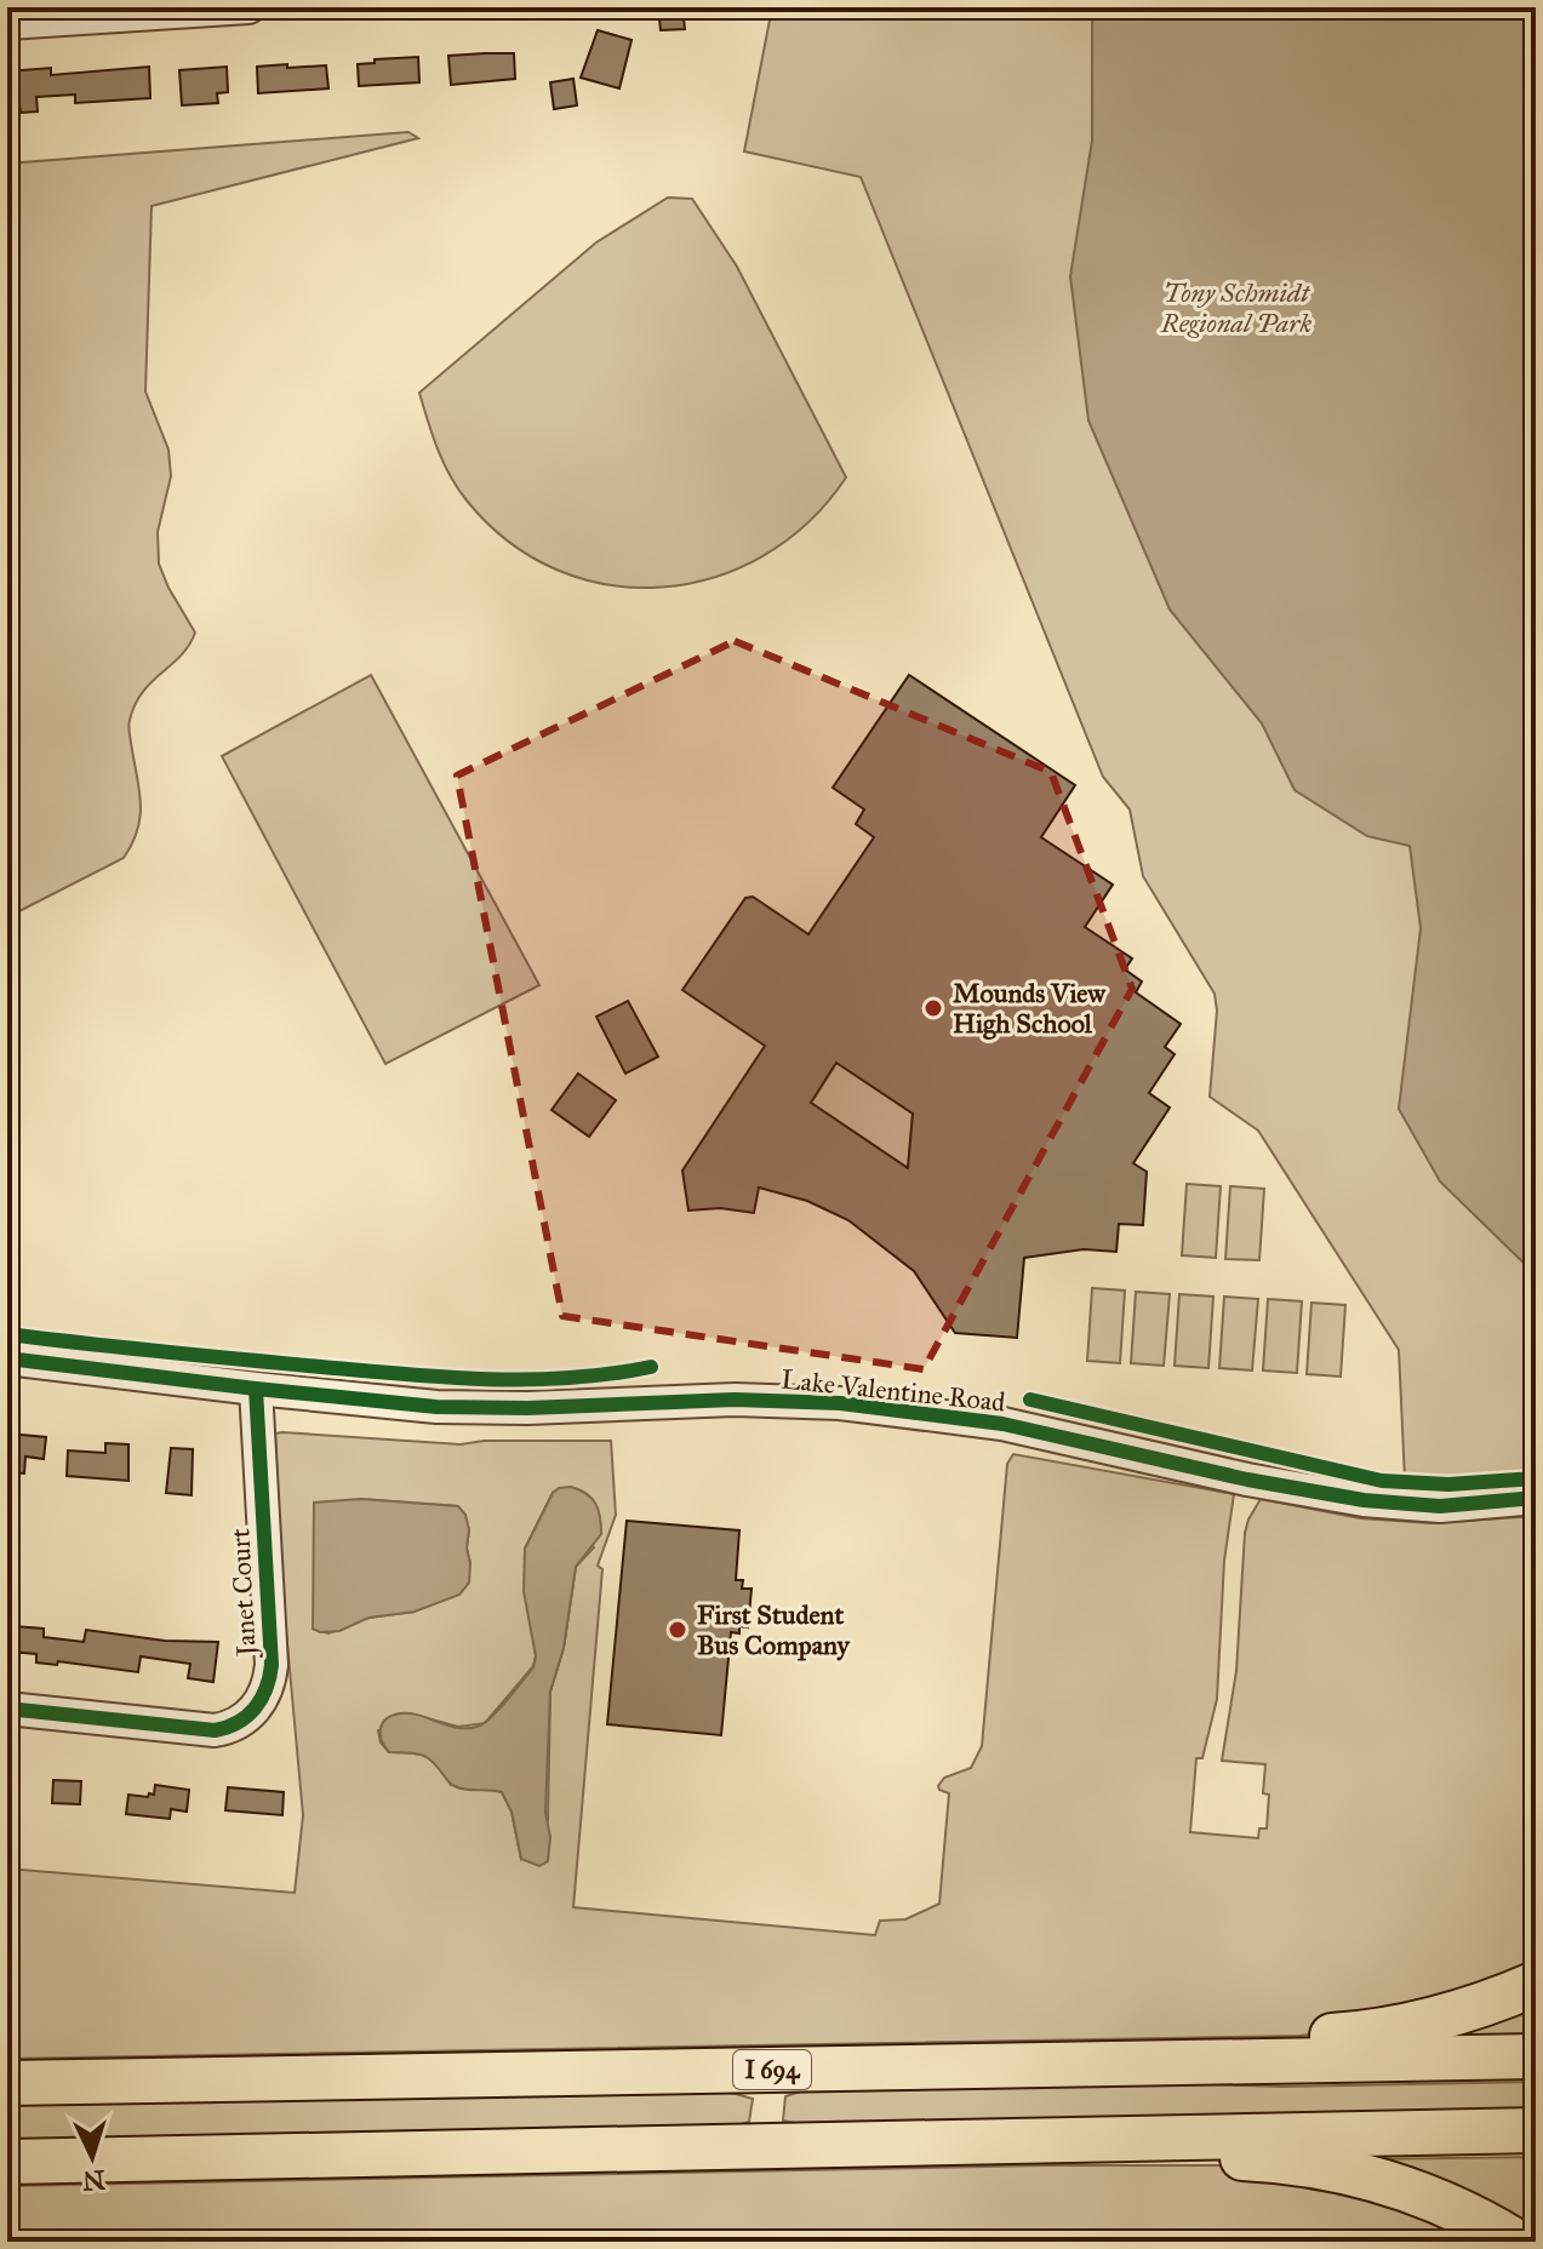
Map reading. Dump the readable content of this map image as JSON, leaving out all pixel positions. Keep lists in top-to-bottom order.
{
  "streets": {
    "highway": ["I 694"],
    "street": ["Lake Valentine Road", "Janet Court"]
  },
  "crossings": [
    ["Lake Valentine Road", "Janet Court"]
  ],
  "parks": ["Tony Schmidt Regional Park"],
  "places": ["Mounds View High School", "First Student Bus Company"],
  "north": "bottom"
}
